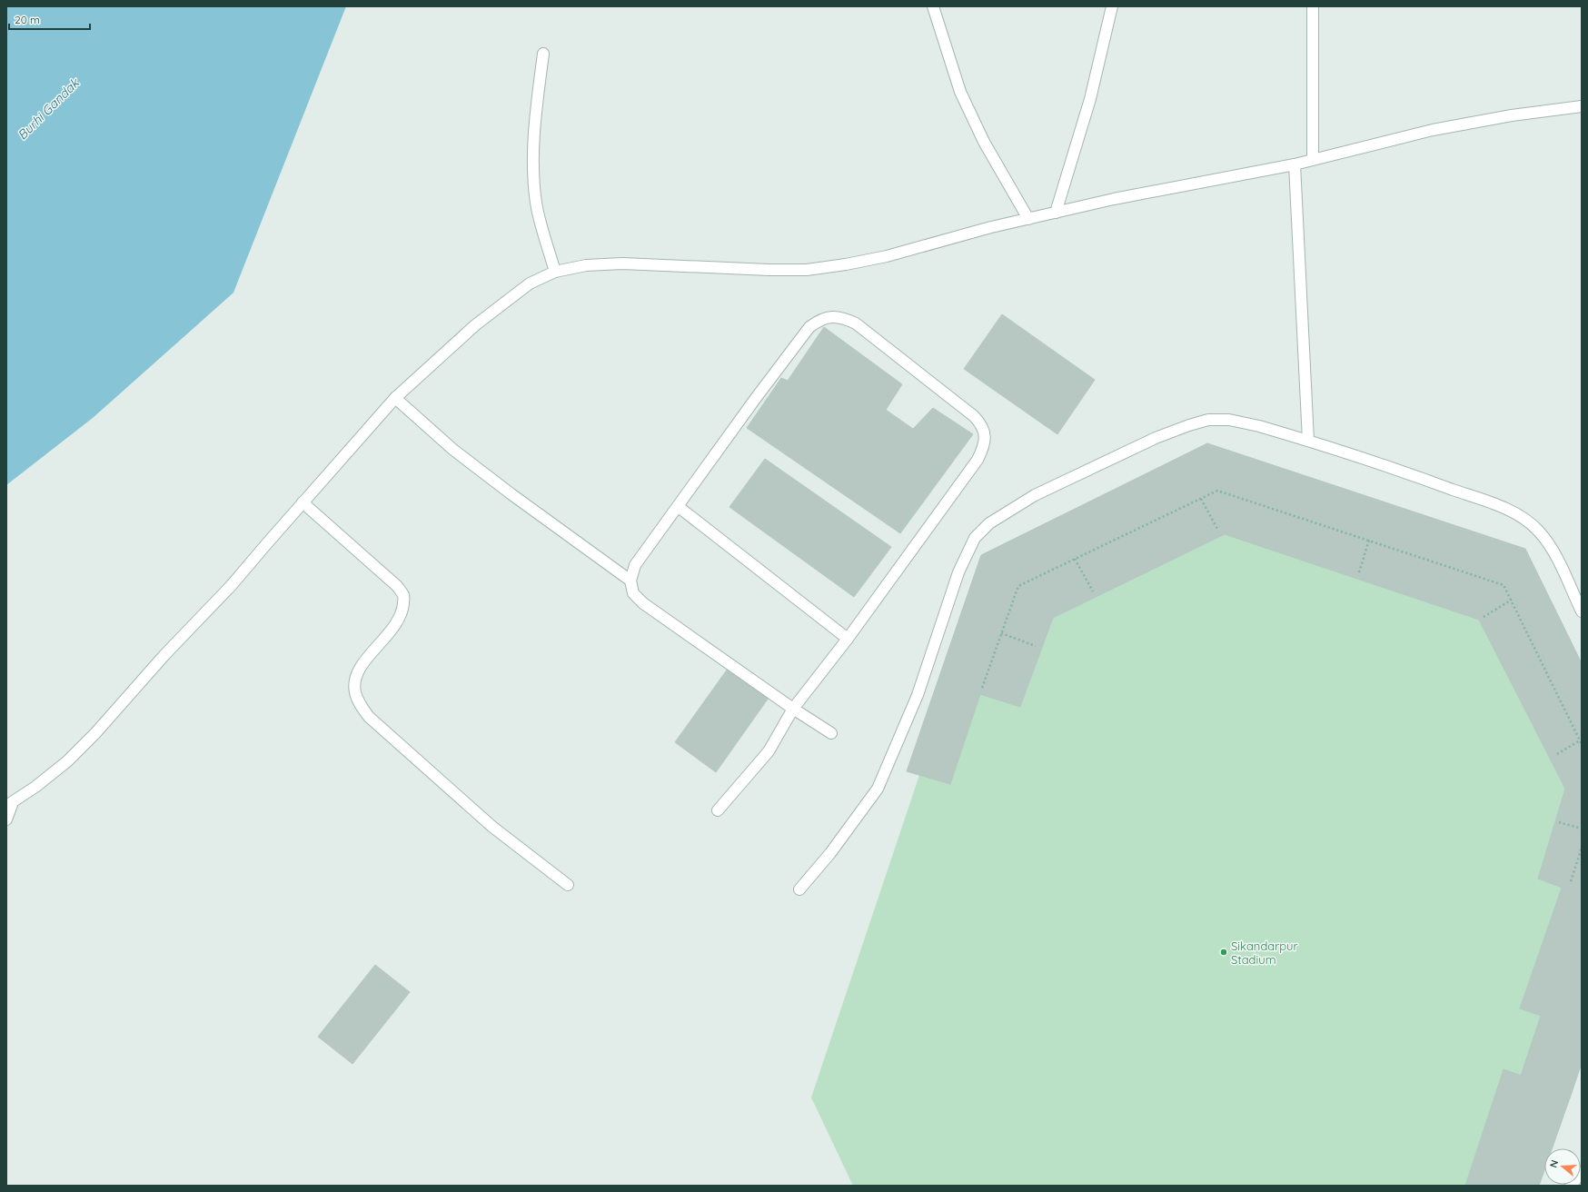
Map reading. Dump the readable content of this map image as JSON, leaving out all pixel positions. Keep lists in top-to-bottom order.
{
  "water": ["Burhi Gandak"],
  "places": ["Sikandarpur Stadium"],
  "scale_bar": "20 m",
  "north": "left"
}
